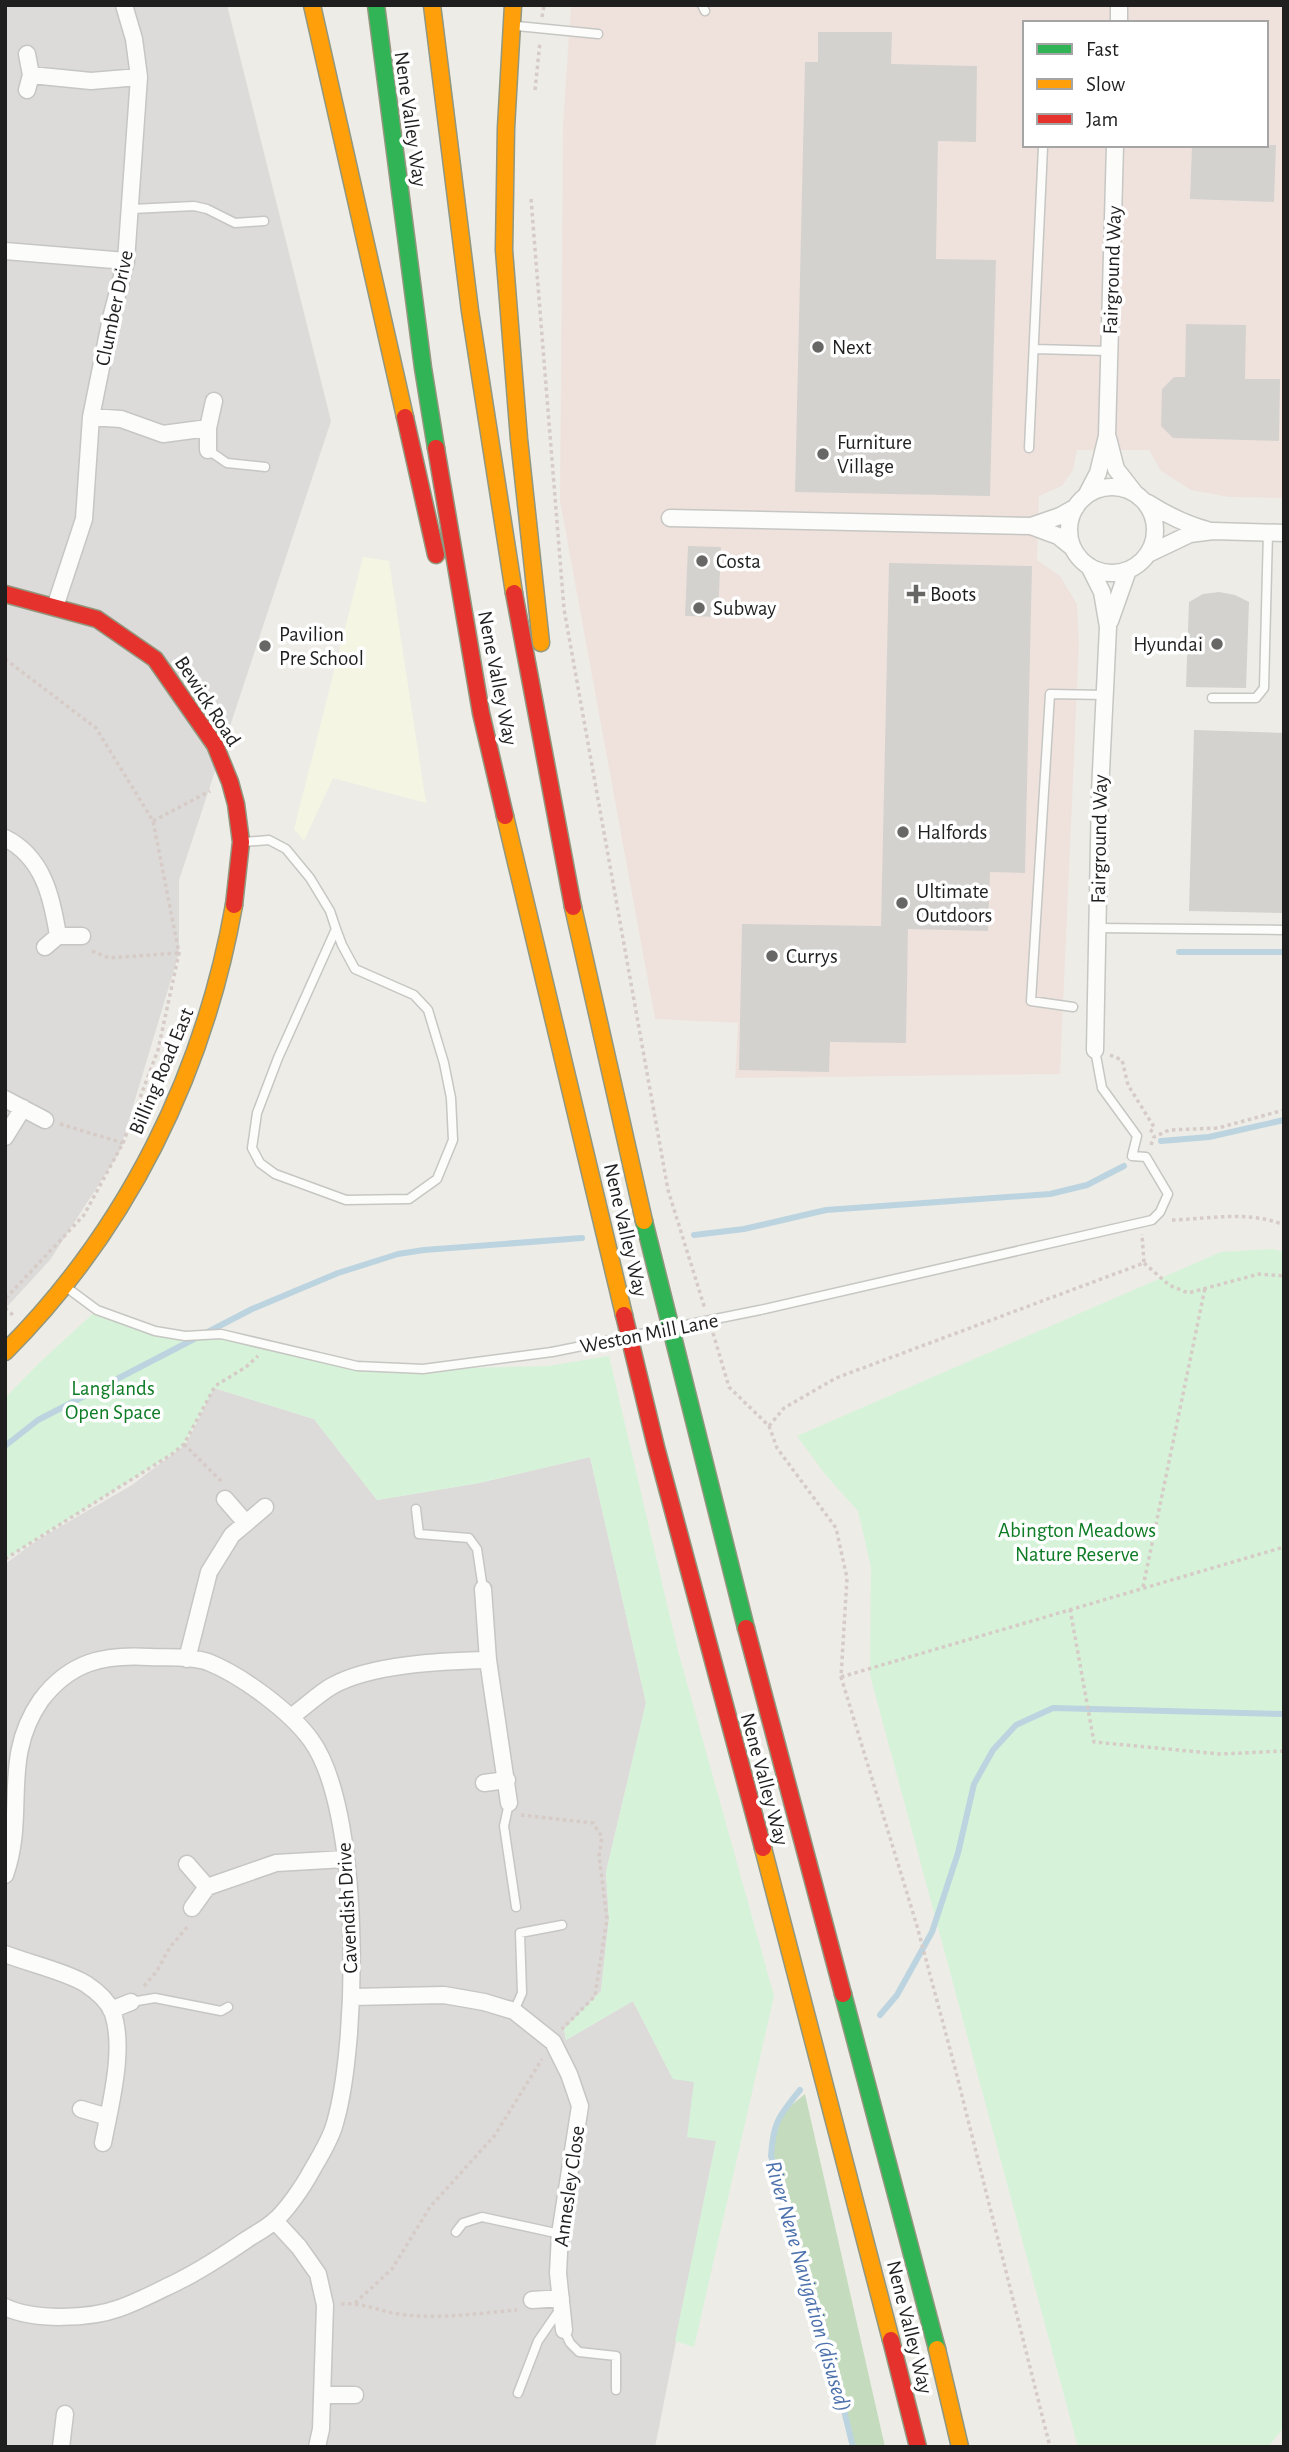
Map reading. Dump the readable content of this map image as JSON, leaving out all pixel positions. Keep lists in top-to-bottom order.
{
  "streets": {
    "main road": ["Nene Valley Way", "Bewick Road", "Billing Road East"],
    "street": [
      "Fairground Way",
      "Clumber Drive",
      "Cavendish Drive",
      "Annesley Close"
    ],
    "lane": ["Weston Mill Lane"]
  },
  "crossings": [
    ["Clumber Drive", "Bewick Road"],
    ["Bewick Road", "Billing Road East"],
    ["Billing Road East", "Weston Mill Lane"],
    ["Cavendish Drive", "Annesley Close"]
  ],
  "water": ["River Nene Navigation (disused)"],
  "parks": ["Langlands Open Space", "Abington Meadows Nature Reserve"],
  "places": {
    "other": [
      "Next",
      "Furniture Village",
      "Costa",
      "Subway",
      "Hyundai",
      "Pavilion Pre School",
      "Halfords",
      "Ultimate Outdoors",
      "Currys"
    ],
    "health": ["Boots"]
  },
  "legend": ["Fast", "Slow", "Jam"]
}
